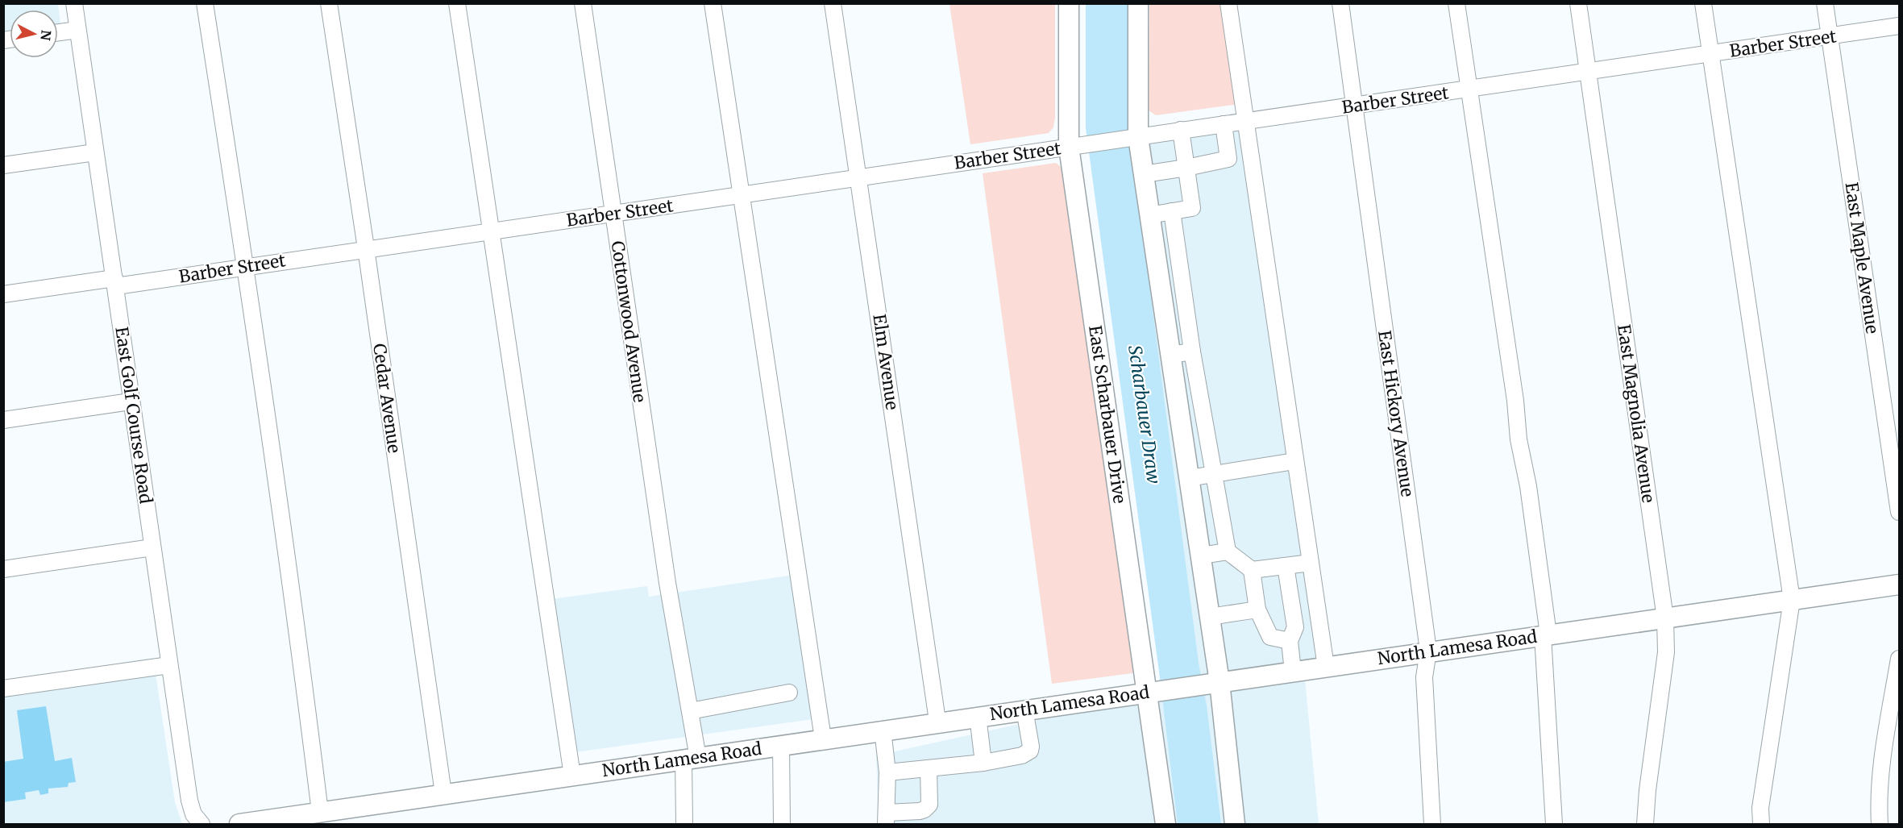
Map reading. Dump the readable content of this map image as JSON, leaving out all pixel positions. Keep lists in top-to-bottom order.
{
  "streets": {
    "main road": ["East Scharbauer Drive", "North Lamesa Road"],
    "street": [
      "Barber Street",
      "East Maple Avenue",
      "Cottonwood Avenue",
      "Elm Avenue",
      "Cedar Avenue",
      "East Hickory Avenue",
      "East Magnolia Avenue",
      "East Golf Course Road"
    ]
  },
  "crossings": [
    ["Barber Street", "East Maple Avenue"],
    ["Barber Street", "Cottonwood Avenue"],
    ["Barber Street", "Elm Avenue"],
    ["Barber Street", "Cedar Avenue"],
    ["Barber Street", "East Hickory Avenue"],
    ["Barber Street", "East Magnolia Avenue"],
    ["Barber Street", "East Scharbauer Drive"],
    ["Barber Street", "East Golf Course Road"],
    ["Cottonwood Avenue", "North Lamesa Road"],
    ["Elm Avenue", "North Lamesa Road"],
    ["Cedar Avenue", "North Lamesa Road"],
    ["East Hickory Avenue", "North Lamesa Road"],
    ["East Magnolia Avenue", "North Lamesa Road"],
    ["East Scharbauer Drive", "North Lamesa Road"]
  ],
  "water": ["Scharbauer Draw"],
  "north": "right"
}
